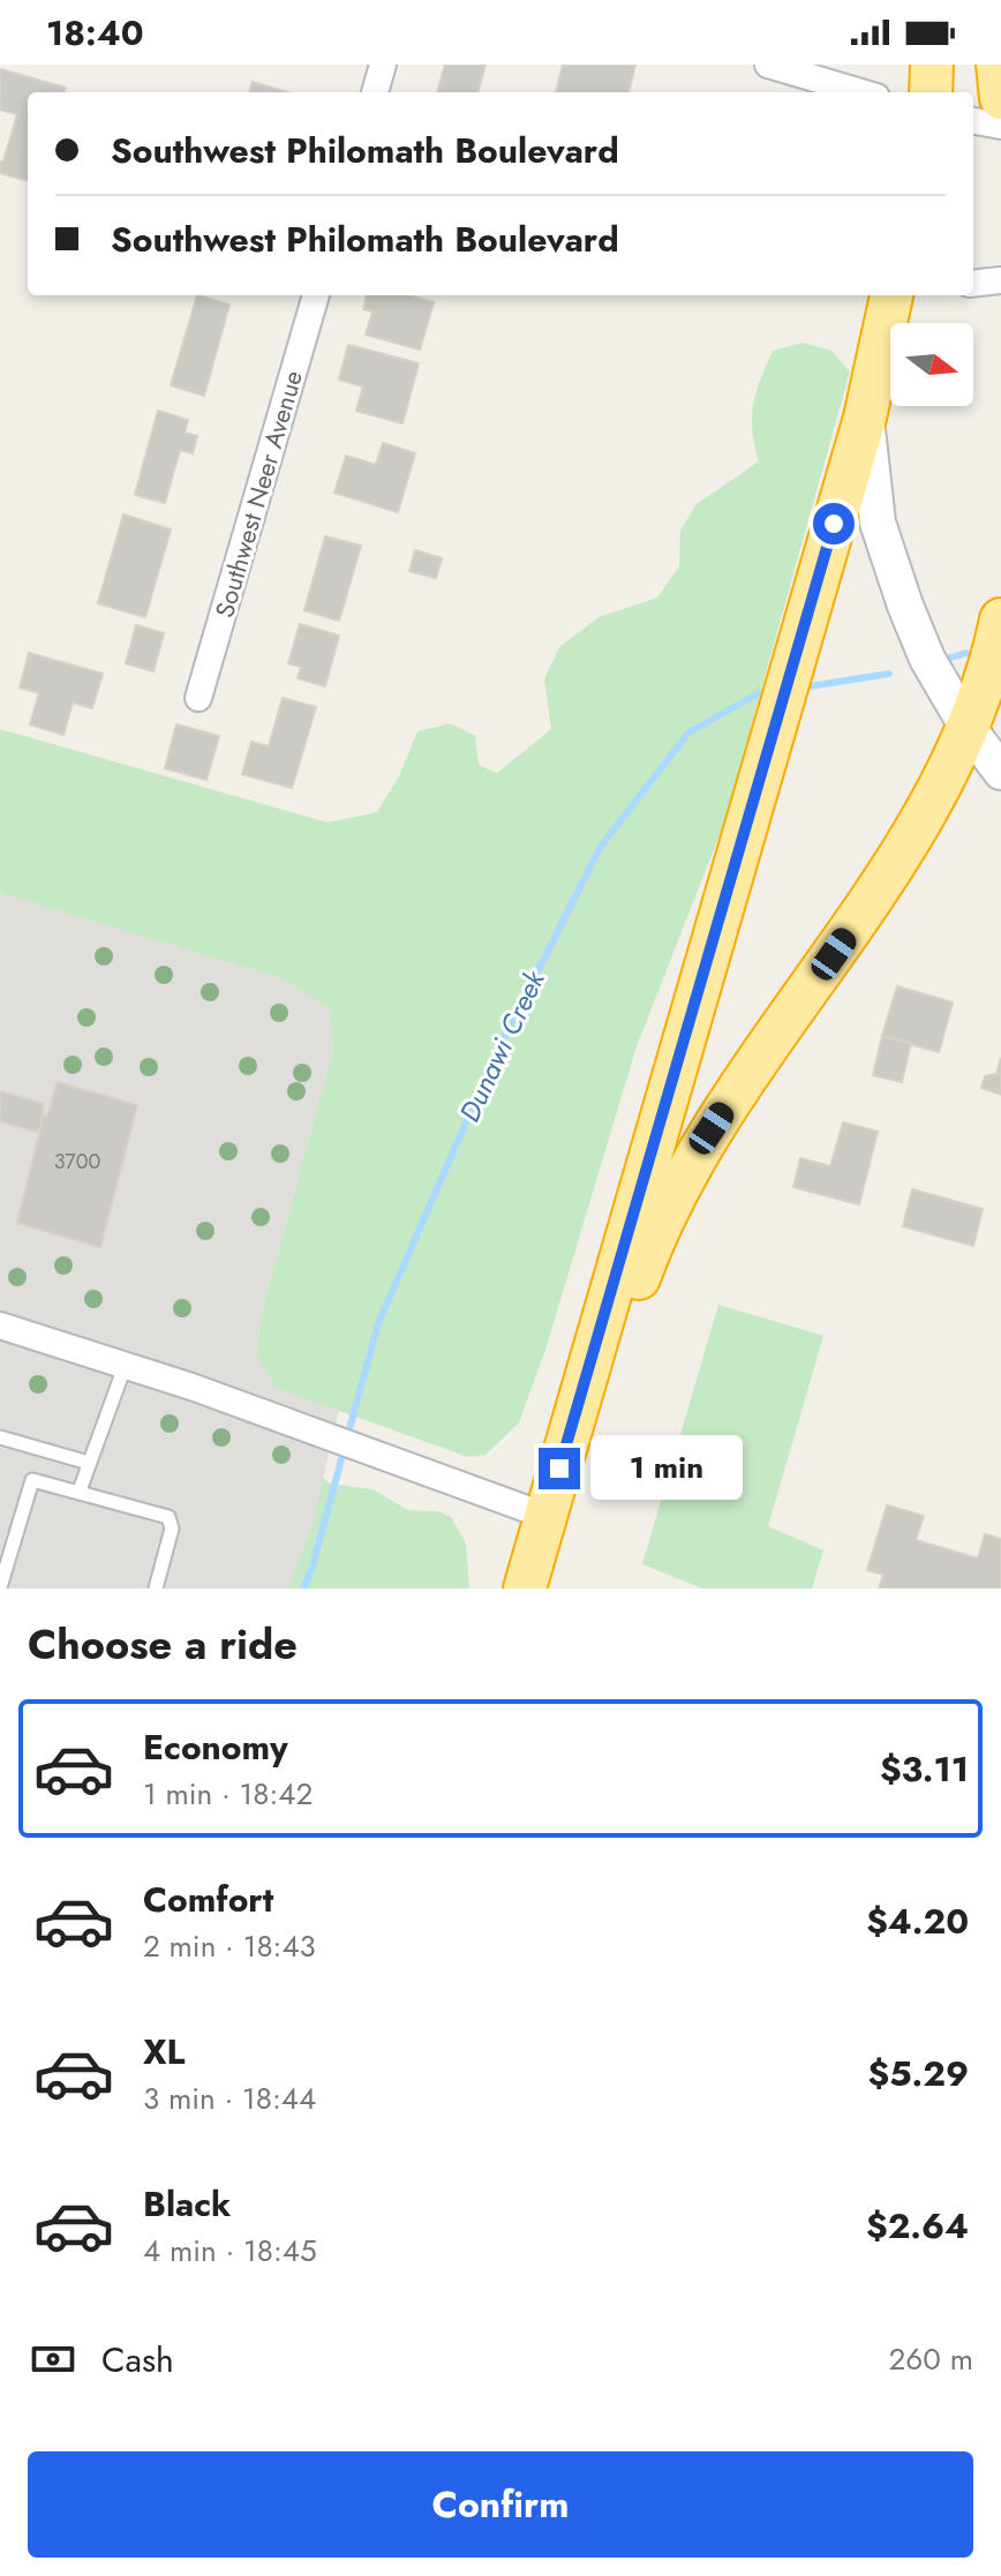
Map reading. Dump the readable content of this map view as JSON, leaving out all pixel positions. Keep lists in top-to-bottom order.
{
  "streets": {
    "street": ["Southwest Neer Avenue"]
  },
  "water": ["Dunawi Creek"],
  "house_numbers": ["3700"],
  "north": "right",
  "page": {
    "status": "18:40",
    "banner": ["Southwest Philomath Boulevard", "Southwest Philomath Boulevard"],
    "bubble": "1 min",
    "heading": "Choose a ride",
    "list": [
      {
        "name": "Economy",
        "note": "1 min · 18:42",
        "value": "$3.11"
      },
      {
        "name": "Comfort",
        "note": "2 min · 18:43",
        "value": "$4.20"
      },
      {
        "name": "XL",
        "note": "3 min · 18:44",
        "value": "$5.29"
      },
      {
        "name": "Black",
        "note": "4 min · 18:45",
        "value": "$2.64"
      }
    ],
    "pay": ["Cash", "260 m"],
    "buttons": "Confirm"
  }
}
